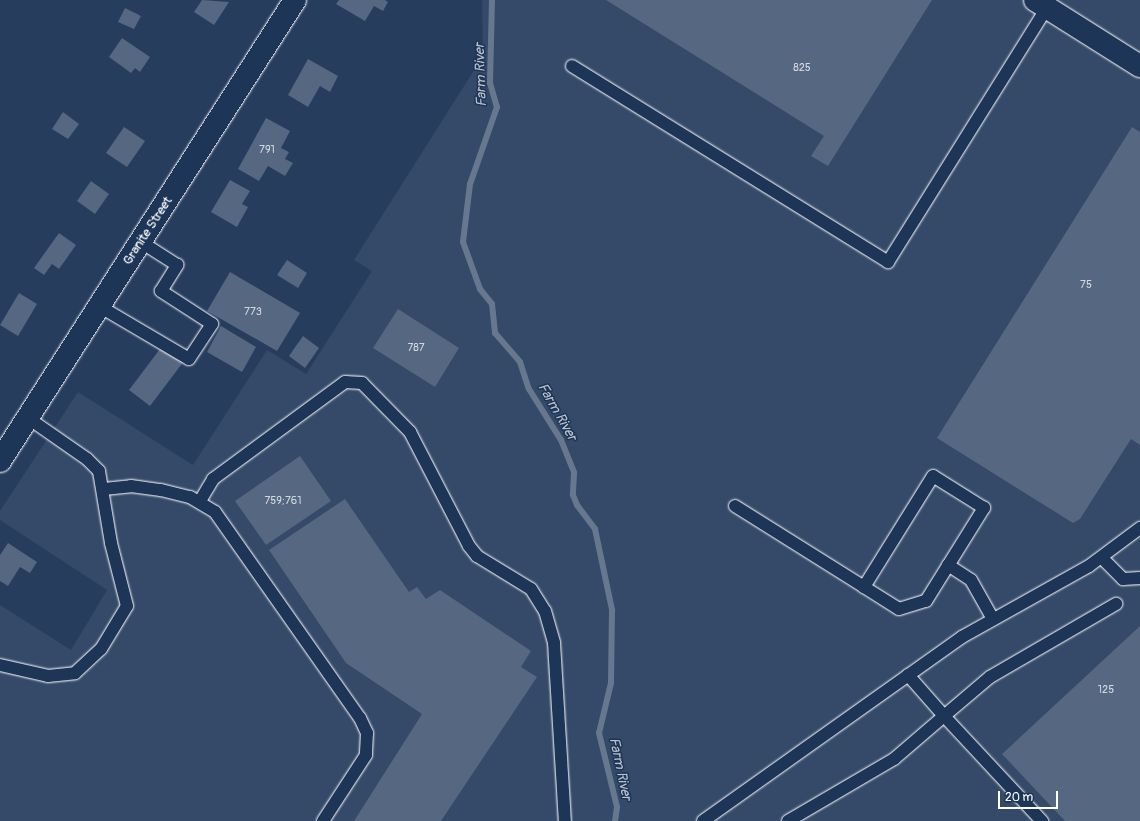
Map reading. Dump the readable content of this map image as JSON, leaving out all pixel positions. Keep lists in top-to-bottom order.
{
  "streets": {
    "main road": ["Granite Street"]
  },
  "water": ["Farm River"],
  "house_numbers": [
    "825",
    "791",
    "75",
    "773",
    "787",
    "759;761",
    "125"
  ],
  "scale_bar": "20 m"
}
